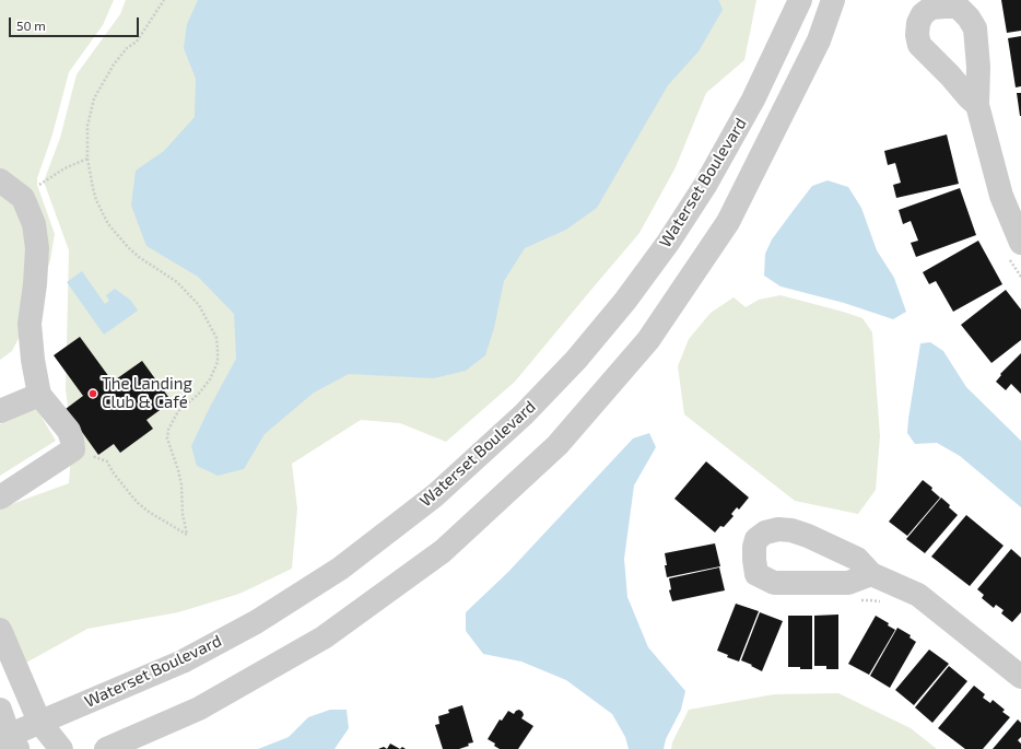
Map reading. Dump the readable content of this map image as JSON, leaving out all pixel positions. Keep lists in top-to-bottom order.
{
  "streets": {
    "street": ["Waterset Boulevard"]
  },
  "places": ["The Landing Club & Café"],
  "scale_bar": "50 m"
}
